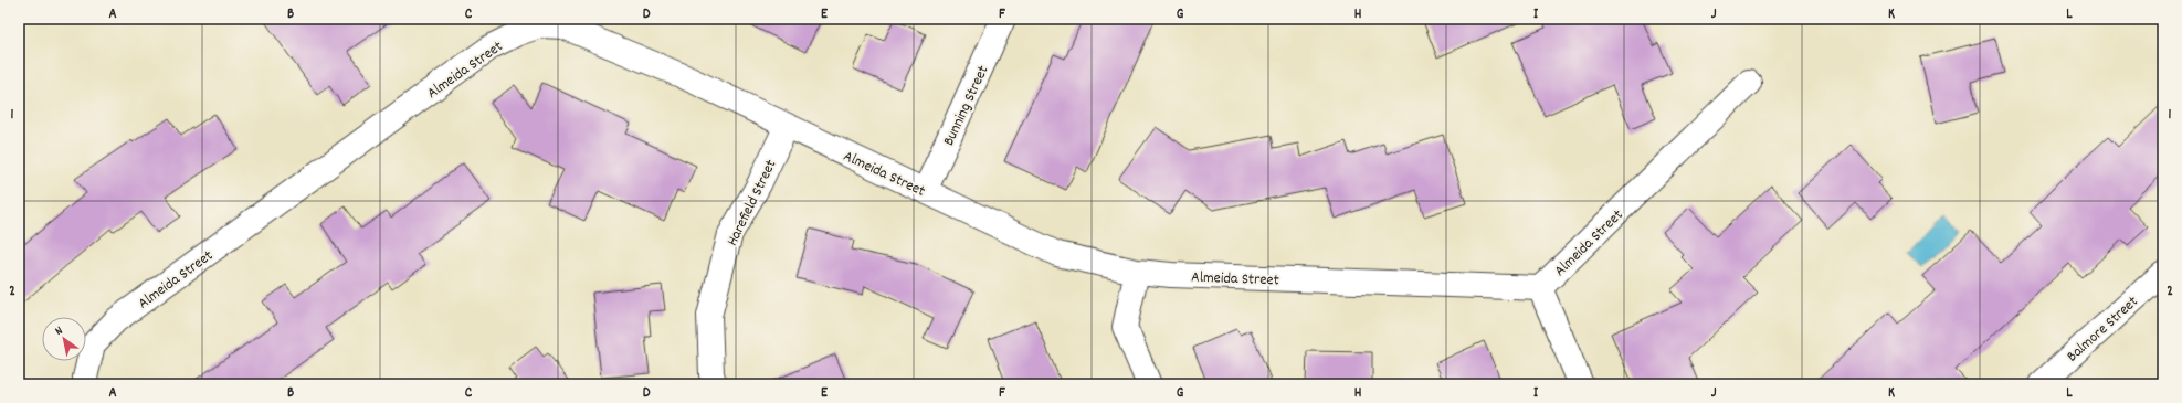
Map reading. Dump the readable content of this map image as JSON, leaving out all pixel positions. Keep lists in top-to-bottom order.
{
  "streets": {
    "street": [
      "Almeida Street",
      "Bunning Street",
      "Harefield Street",
      "Balmore Street"
    ]
  },
  "crossings": [
    ["Almeida Street", "Bunning Street"],
    ["Almeida Street", "Harefield Street"]
  ],
  "north": "top left",
  "grid": {
    "columns": [
      "A",
      "B",
      "C",
      "D",
      "E",
      "F",
      "G",
      "H",
      "I",
      "J",
      "K",
      "L"
    ],
    "rows": ["1", "2"]
  }
}
